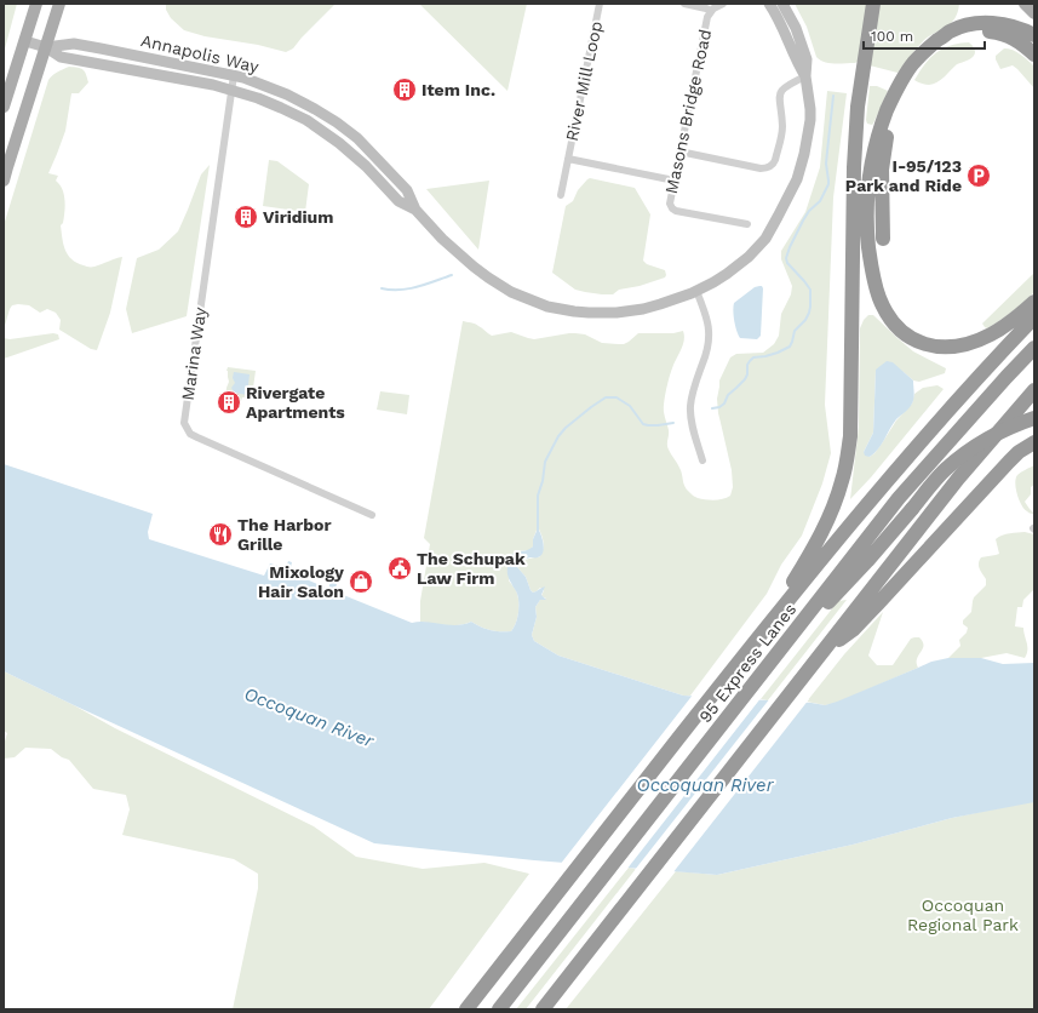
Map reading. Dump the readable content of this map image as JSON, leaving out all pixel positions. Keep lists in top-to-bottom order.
{
  "streets": {
    "highway": ["95 Express Lanes"],
    "street": [
      "Annapolis Way",
      "River Mill Loop",
      "Masons Bridge Road",
      "Marina Way"
    ]
  },
  "crossings": [
    ["Annapolis Way", "Marina Way"],
    ["River Mill Loop", "Masons Bridge Road"]
  ],
  "water": ["Occoquan River"],
  "parks": ["Occoquan Regional Park"],
  "places": {
    "building": ["Item Inc.", "Viridium", "Rivergate Apartments"],
    "parking": ["I-95/123 Park and Ride"],
    "restaurant": ["The Harbor Grille"],
    "public building": ["The Schupak Law Firm"],
    "shop": ["Mixology Hair Salon"]
  },
  "scale_bar": "100 m"
}
